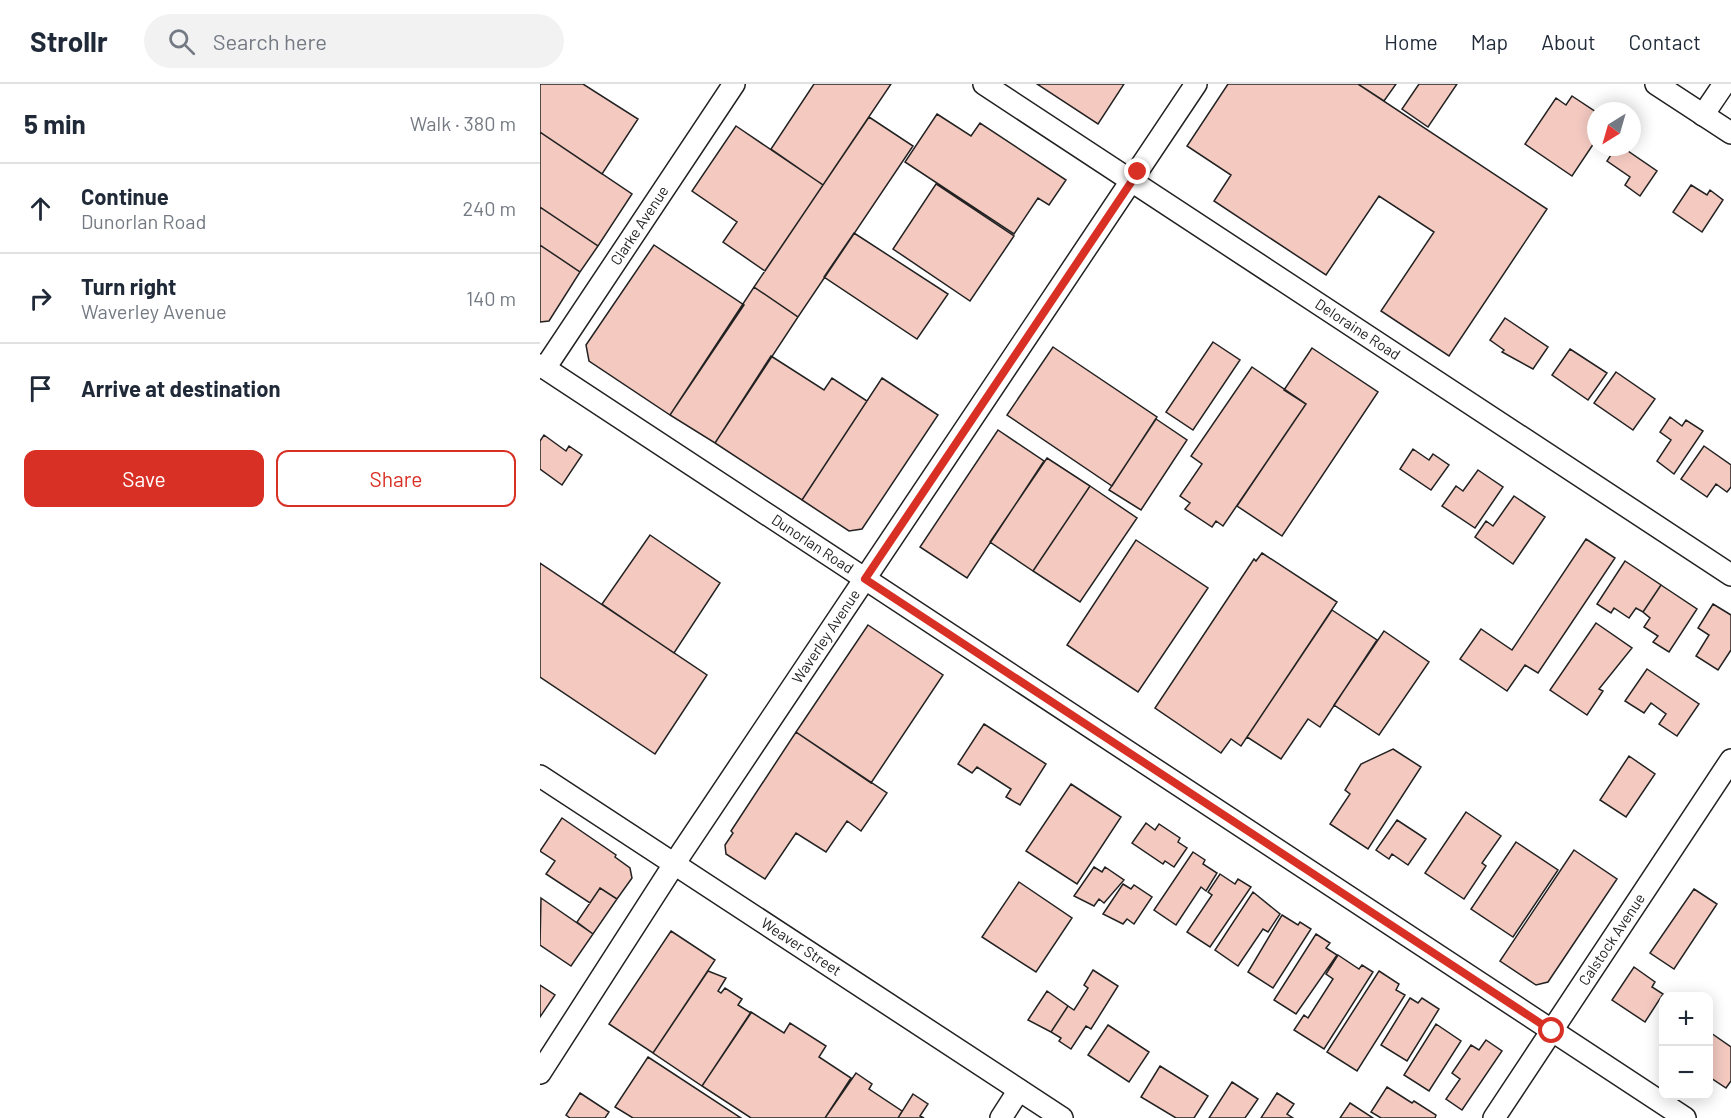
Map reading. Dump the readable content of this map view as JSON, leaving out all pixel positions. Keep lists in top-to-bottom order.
{
  "streets": {
    "street": [
      "Clarke Avenue",
      "Deloraine Road",
      "Dunorlan Road",
      "Waverley Avenue",
      "Calstock Avenue",
      "Weaver Street"
    ]
  },
  "crossings": [
    ["Clarke Avenue", "Dunorlan Road"],
    ["Deloraine Road", "Waverley Avenue"],
    ["Dunorlan Road", "Waverley Avenue"],
    ["Dunorlan Road", "Calstock Avenue"],
    ["Waverley Avenue", "Weaver Street"]
  ],
  "north": "bottom left",
  "page": {
    "header": "Strollr",
    "search": "Search here",
    "nav": [
      "Home",
      "Map",
      "About",
      "Contact"
    ],
    "heading": ["5 min", "Walk · 380 m"],
    "list": [
      ["Continue", "Dunorlan Road", "240 m"],
      ["Turn right", "Waverley Avenue", "140 m"],
      "Arrive at destination"
    ],
    "buttons": ["Save", "Share"],
    "map_buttons": ["+", "−"]
  }
}
